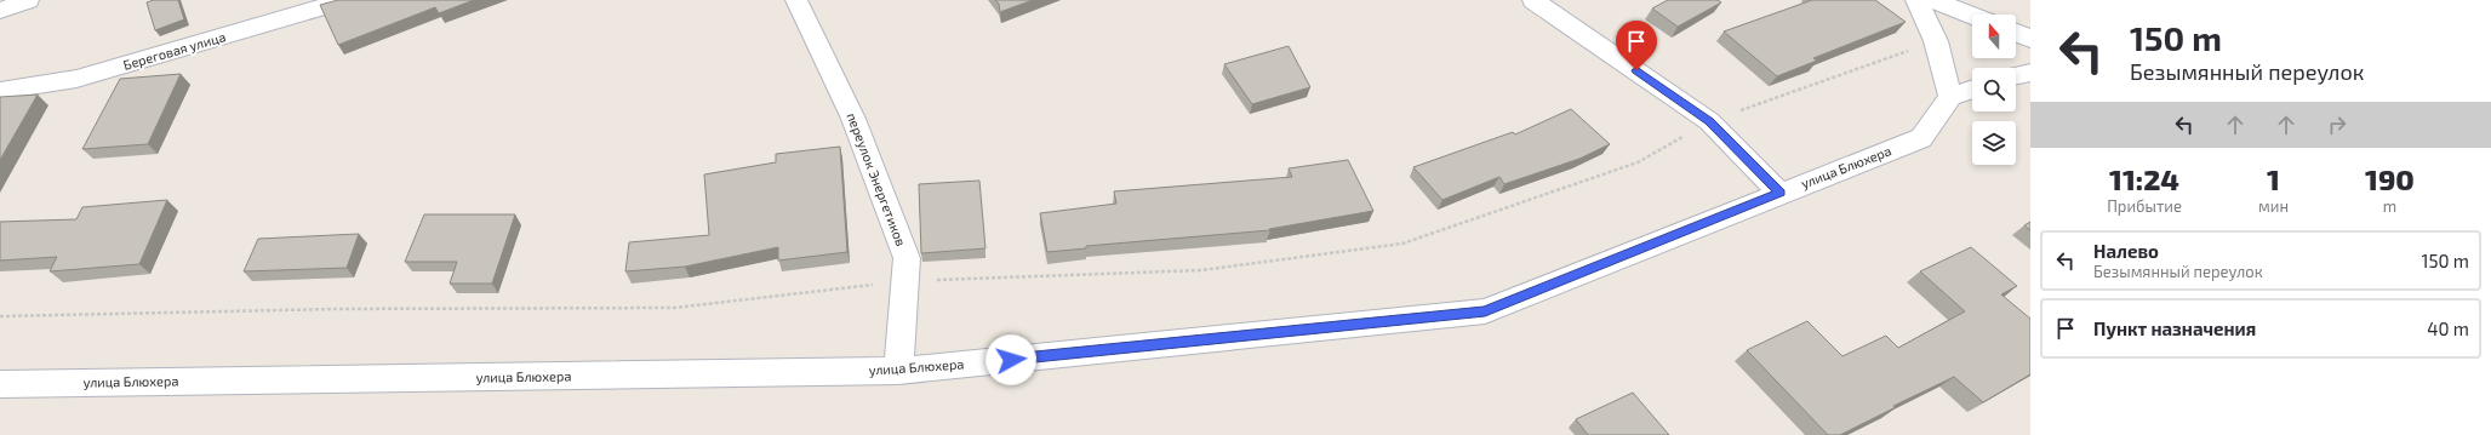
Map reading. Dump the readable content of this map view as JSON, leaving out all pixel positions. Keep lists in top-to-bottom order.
{
  "streets": {
    "street": ["Береговая улица", "улица Блюхера", "переулок Энергетиков"]
  },
  "crossings": [
    ["улица Блюхера", "переулок Энергетиков"]
  ],
  "north": "top",
  "page": {
    "turn": ["150 m", "Безымянный переулок"],
    "eta": [
      "11:24",
      "Прибытие",
      "1",
      "мин",
      "190",
      "m"
    ],
    "list": [
      {
        "name": "Налево",
        "note": "Безымянный переулок",
        "value": "150 m"
      },
      {
        "name": "Пункт назначения",
        "value": "40 m"
      }
    ]
  }
}
